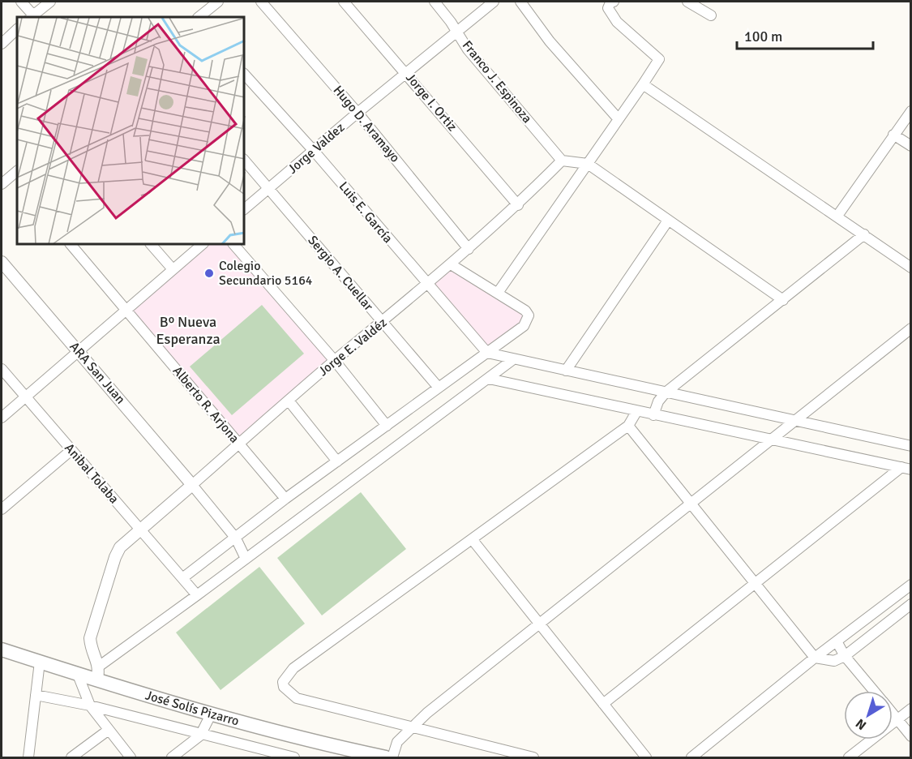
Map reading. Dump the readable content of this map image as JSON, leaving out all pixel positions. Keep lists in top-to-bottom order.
{
  "streets": {
    "main road": ["José Solís Pizarro"],
    "street": [
      "Franco J. Espinoza",
      "Jorge I. Ortiz",
      "Hugo D. Aramayo",
      "Jorge Valdez",
      "Luis E. García",
      "Sergio A. Cuellar",
      "Jorge E. Valdéz",
      "ARA San Juan",
      "Alberto R. Arjona",
      "Anibal Tolaba"
    ]
  },
  "crossings": [
    ["Franco J. Espinoza", "Jorge Valdez"],
    ["Franco J. Espinoza", "Jorge E. Valdéz"],
    ["Jorge I. Ortiz", "Jorge Valdez"],
    ["Jorge I. Ortiz", "Jorge E. Valdéz"],
    ["Hugo D. Aramayo", "Jorge Valdez"],
    ["Hugo D. Aramayo", "Jorge E. Valdéz"],
    ["Jorge Valdez", "Luis E. García"],
    ["Jorge Valdez", "Sergio A. Cuellar"],
    ["Luis E. García", "Jorge E. Valdéz"],
    ["Sergio A. Cuellar", "Jorge E. Valdéz"],
    ["Jorge E. Valdéz", "ARA San Juan"],
    ["Jorge E. Valdéz", "Alberto R. Arjona"],
    ["Jorge E. Valdéz", "Anibal Tolaba"]
  ],
  "districts": ["Bº Nueva Esperanza"],
  "places": ["Colegio Secundario 5164"],
  "scale_bar": "100 m",
  "north": "bottom left"
}
